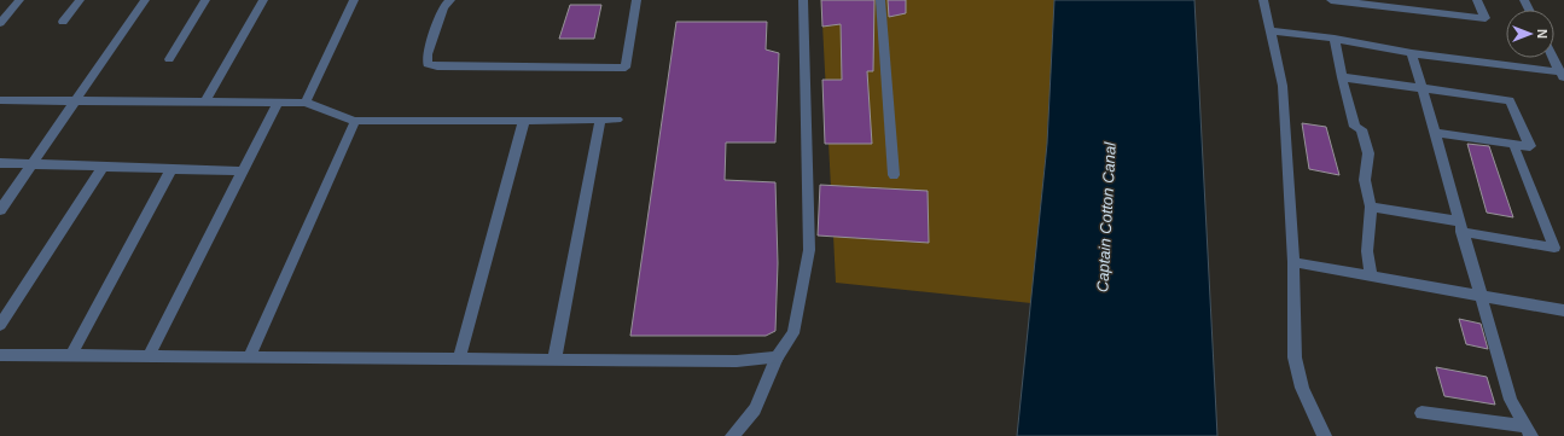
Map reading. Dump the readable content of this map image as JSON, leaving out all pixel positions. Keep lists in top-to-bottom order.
{
  "water": ["Captain Cotton Canal"],
  "north": "right"
}
